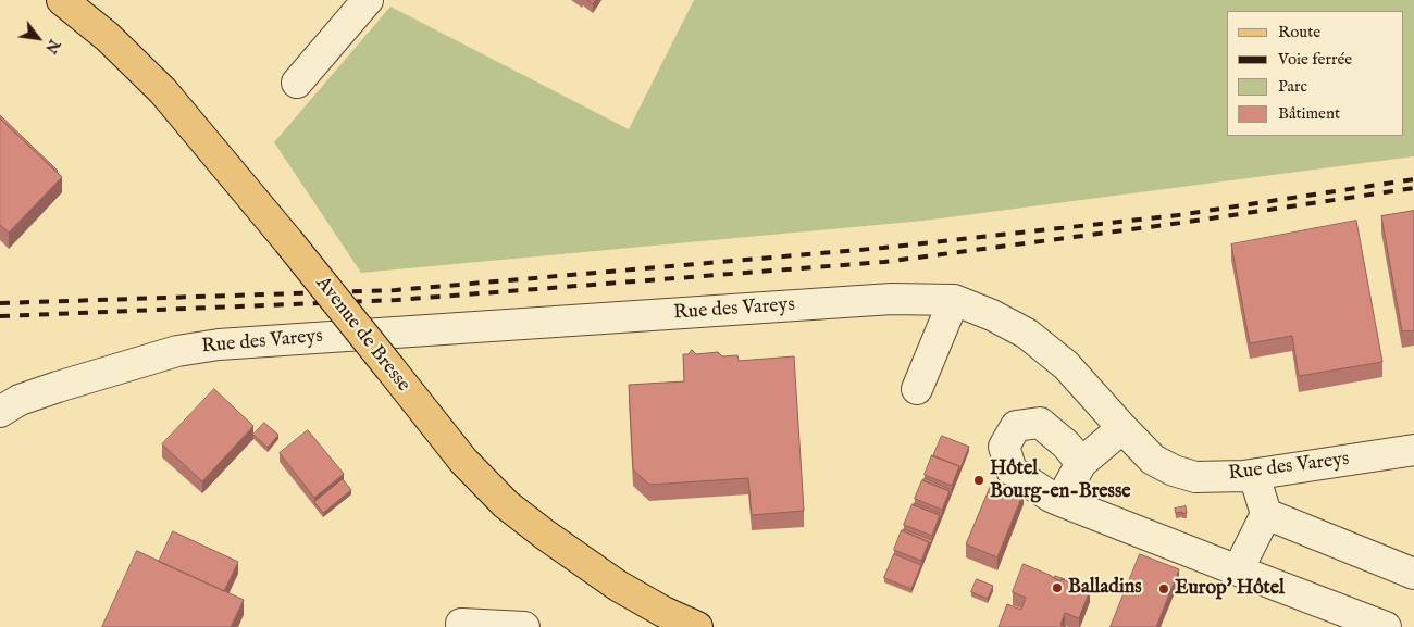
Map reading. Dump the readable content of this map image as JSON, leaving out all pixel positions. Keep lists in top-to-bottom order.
{
  "streets": {
    "main road": ["Avenue de Bresse"],
    "street": ["Rue des Vareys"]
  },
  "places": ["Hôtel Bourg-en-Bresse", "Balladins", "Europ' Hôtel"],
  "legend": [
    "Route",
    "Voie ferrée",
    "Parc",
    "Bâtiment"
  ],
  "north": "bottom right"
}
